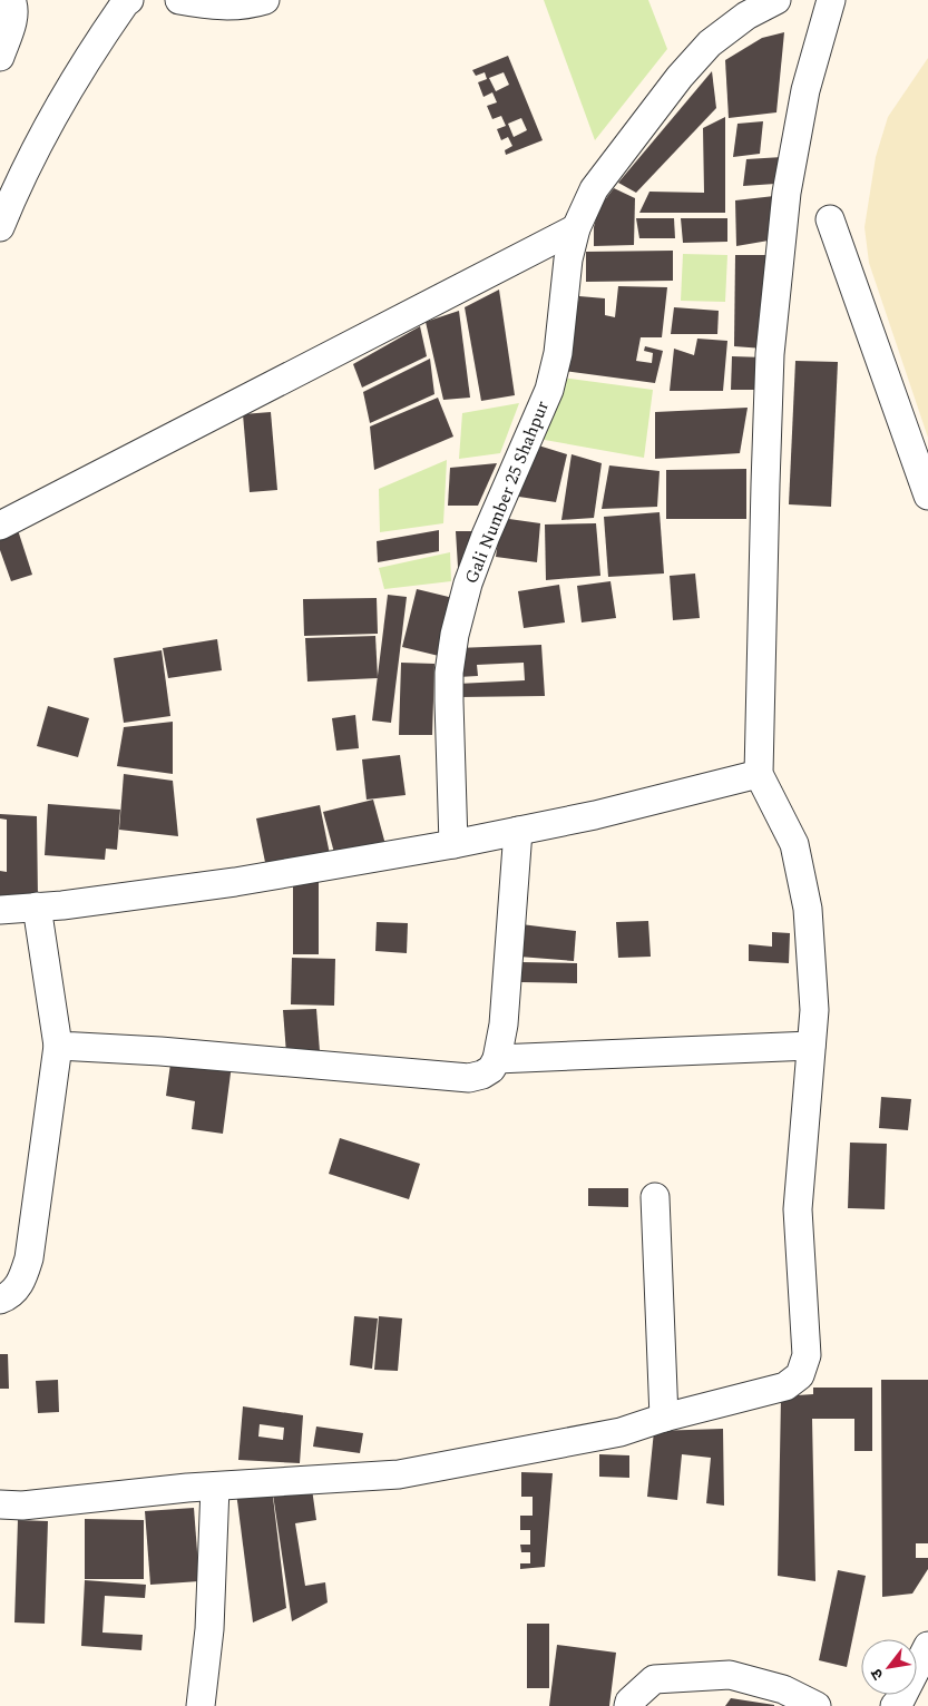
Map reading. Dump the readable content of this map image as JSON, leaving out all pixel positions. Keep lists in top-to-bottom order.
{
  "streets": {
    "street": ["Gali Number 25 Shahpur"]
  },
  "north": "bottom left"
}
